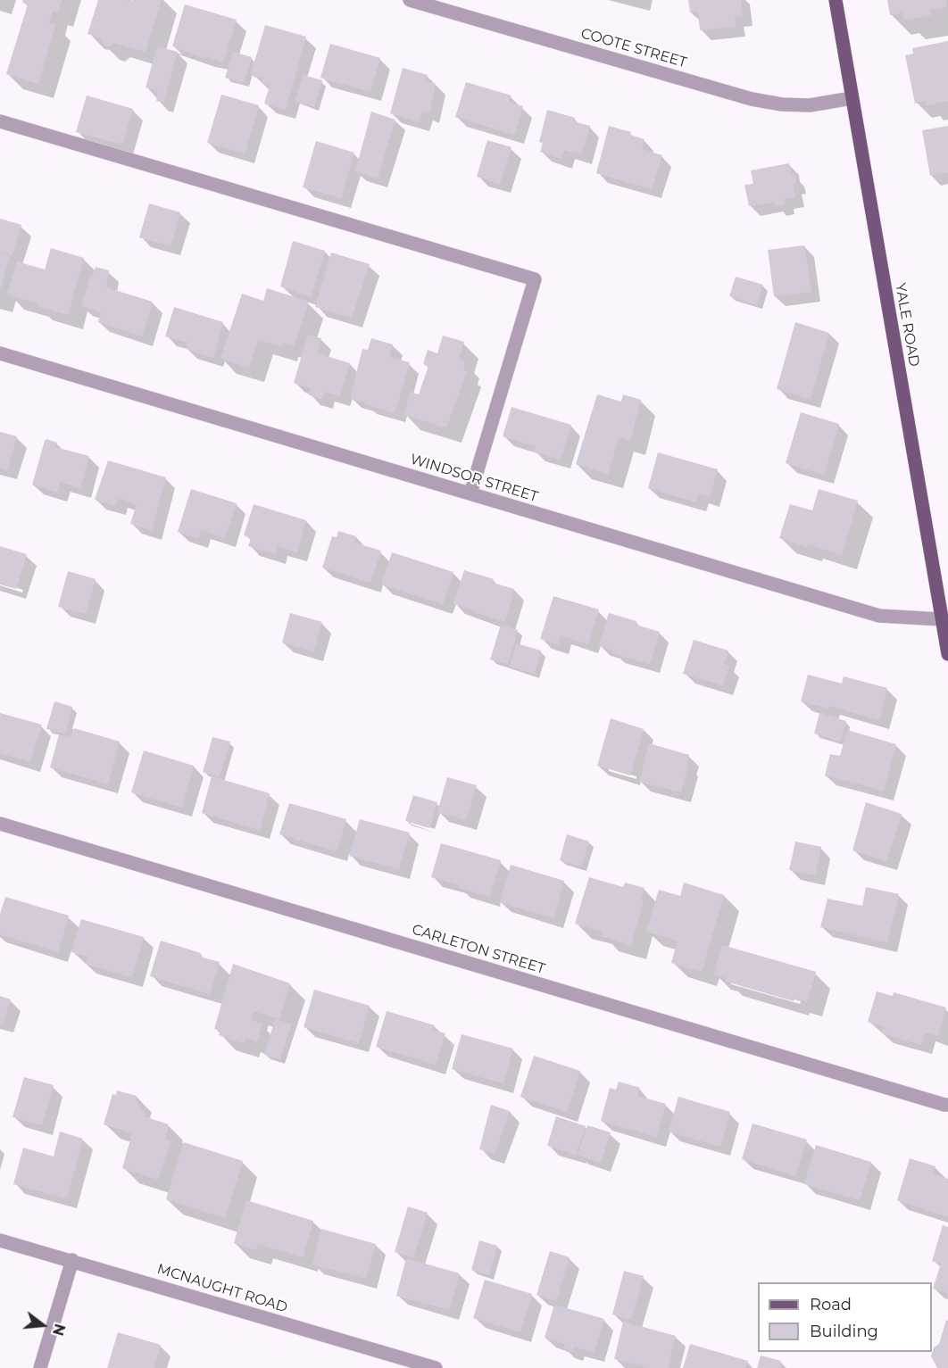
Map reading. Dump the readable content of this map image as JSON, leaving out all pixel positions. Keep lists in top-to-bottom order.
{
  "streets": {
    "main road": ["YALE ROAD"],
    "street": [
      "COOTE STREET",
      "WINDSOR STREET",
      "CARLETON STREET",
      "MCNAUGHT ROAD"
    ]
  },
  "crossings": [
    ["COOTE STREET", "YALE ROAD"],
    ["YALE ROAD", "WINDSOR STREET"]
  ],
  "legend": ["Road", "Building"],
  "north": "right"
}
